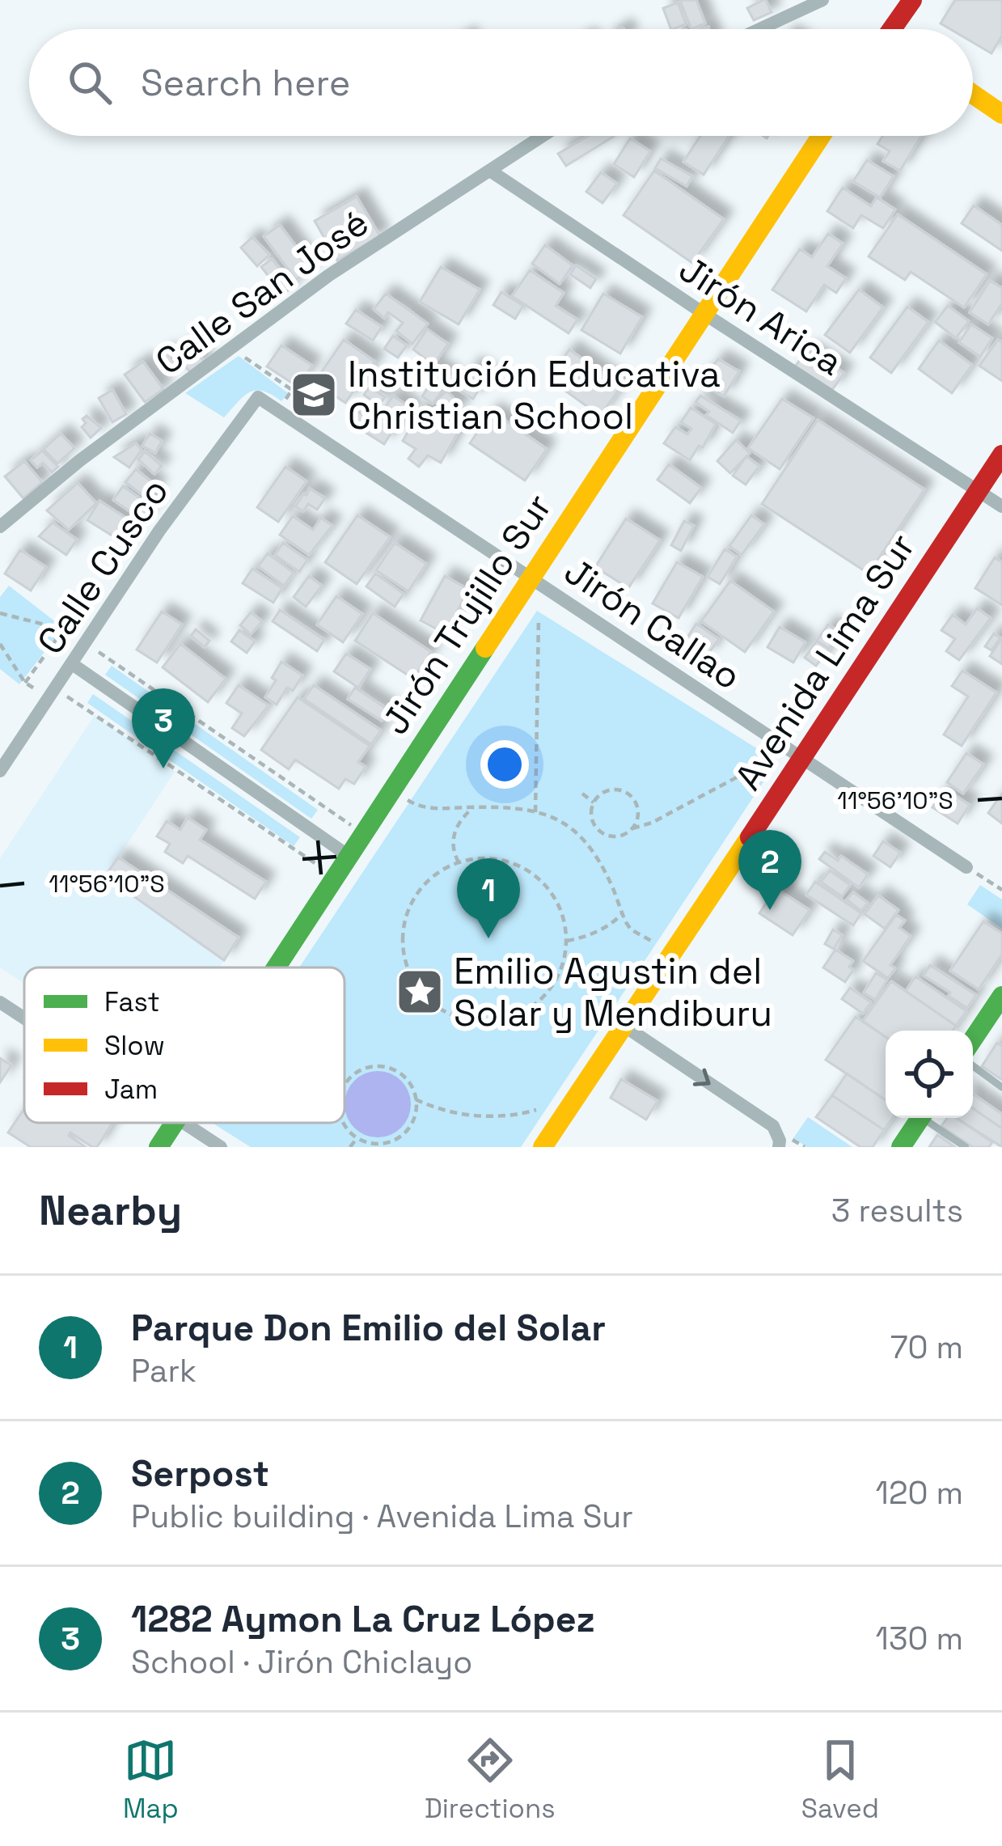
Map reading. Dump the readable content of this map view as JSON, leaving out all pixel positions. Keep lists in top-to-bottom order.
{
  "streets": {
    "main road": ["Jirón Trujillo Sur", "Avenida Lima Sur"],
    "street": [
      "Calle San José",
      "Jirón Arica",
      "Calle Cusco",
      "Jirón Callao"
    ]
  },
  "crossings": [
    ["Calle San José", "Jirón Arica"],
    ["Jirón Arica", "Jirón Trujillo Sur"],
    ["Jirón Arica", "Avenida Lima Sur"],
    ["Calle Cusco", "Jirón Callao"],
    ["Jirón Trujillo Sur", "Jirón Callao"],
    ["Jirón Callao", "Avenida Lima Sur"]
  ],
  "places": {
    "school or university": ["Institución Educativa Christian School"],
    "place": ["Emilio Agustin del Solar y Mendiburu"]
  },
  "legend": ["Fast", "Slow", "Jam"],
  "page": {
    "search": "Search here",
    "pins": ["3", "2", "1"],
    "heading": ["Nearby", "3 results"],
    "list": [
      {
        "mark": "1",
        "name": "Parque Don Emilio del Solar",
        "note": "Park",
        "value": "70 m"
      },
      {
        "mark": "2",
        "name": "Serpost",
        "note": "Public building · Avenida Lima Sur",
        "value": "120 m"
      },
      {
        "mark": "3",
        "name": "1282 Aymon La Cruz López",
        "note": "School · Jirón Chiclayo",
        "value": "130 m"
      }
    ],
    "nav": ["Map", "Directions", "Saved"]
  },
  "coordinates": ["11°56'10\"S"]
}
